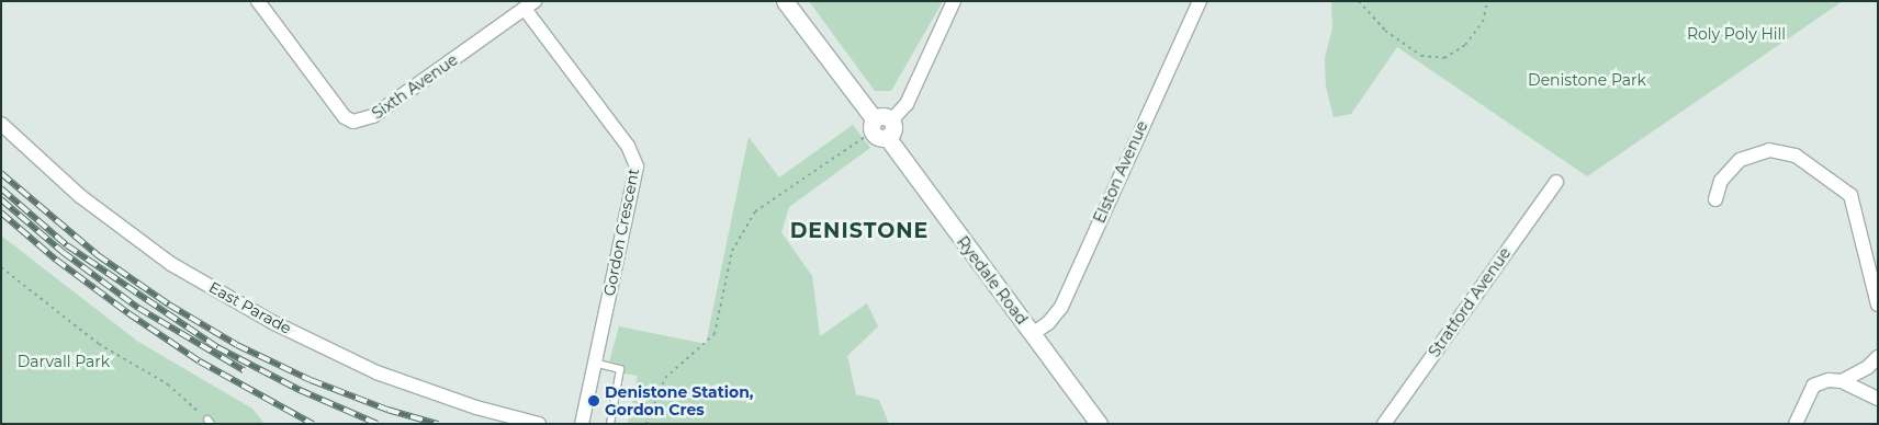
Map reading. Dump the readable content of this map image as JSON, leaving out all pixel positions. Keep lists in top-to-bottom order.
{
  "streets": {
    "street": [
      "Sixth Avenue",
      "Elston Avenue",
      "Gordon Crescent",
      "Ryedale Road",
      "Stratford Avenue",
      "East Parade"
    ]
  },
  "crossings": [
    ["Sixth Avenue", "Gordon Crescent"],
    ["Elston Avenue", "Ryedale Road"]
  ],
  "districts": ["DENISTONE"],
  "parks": ["Roly Poly Hill", "Denistone Park", "Darvall Park"],
  "places": ["Denistone Station, Gordon Cres"]
}
